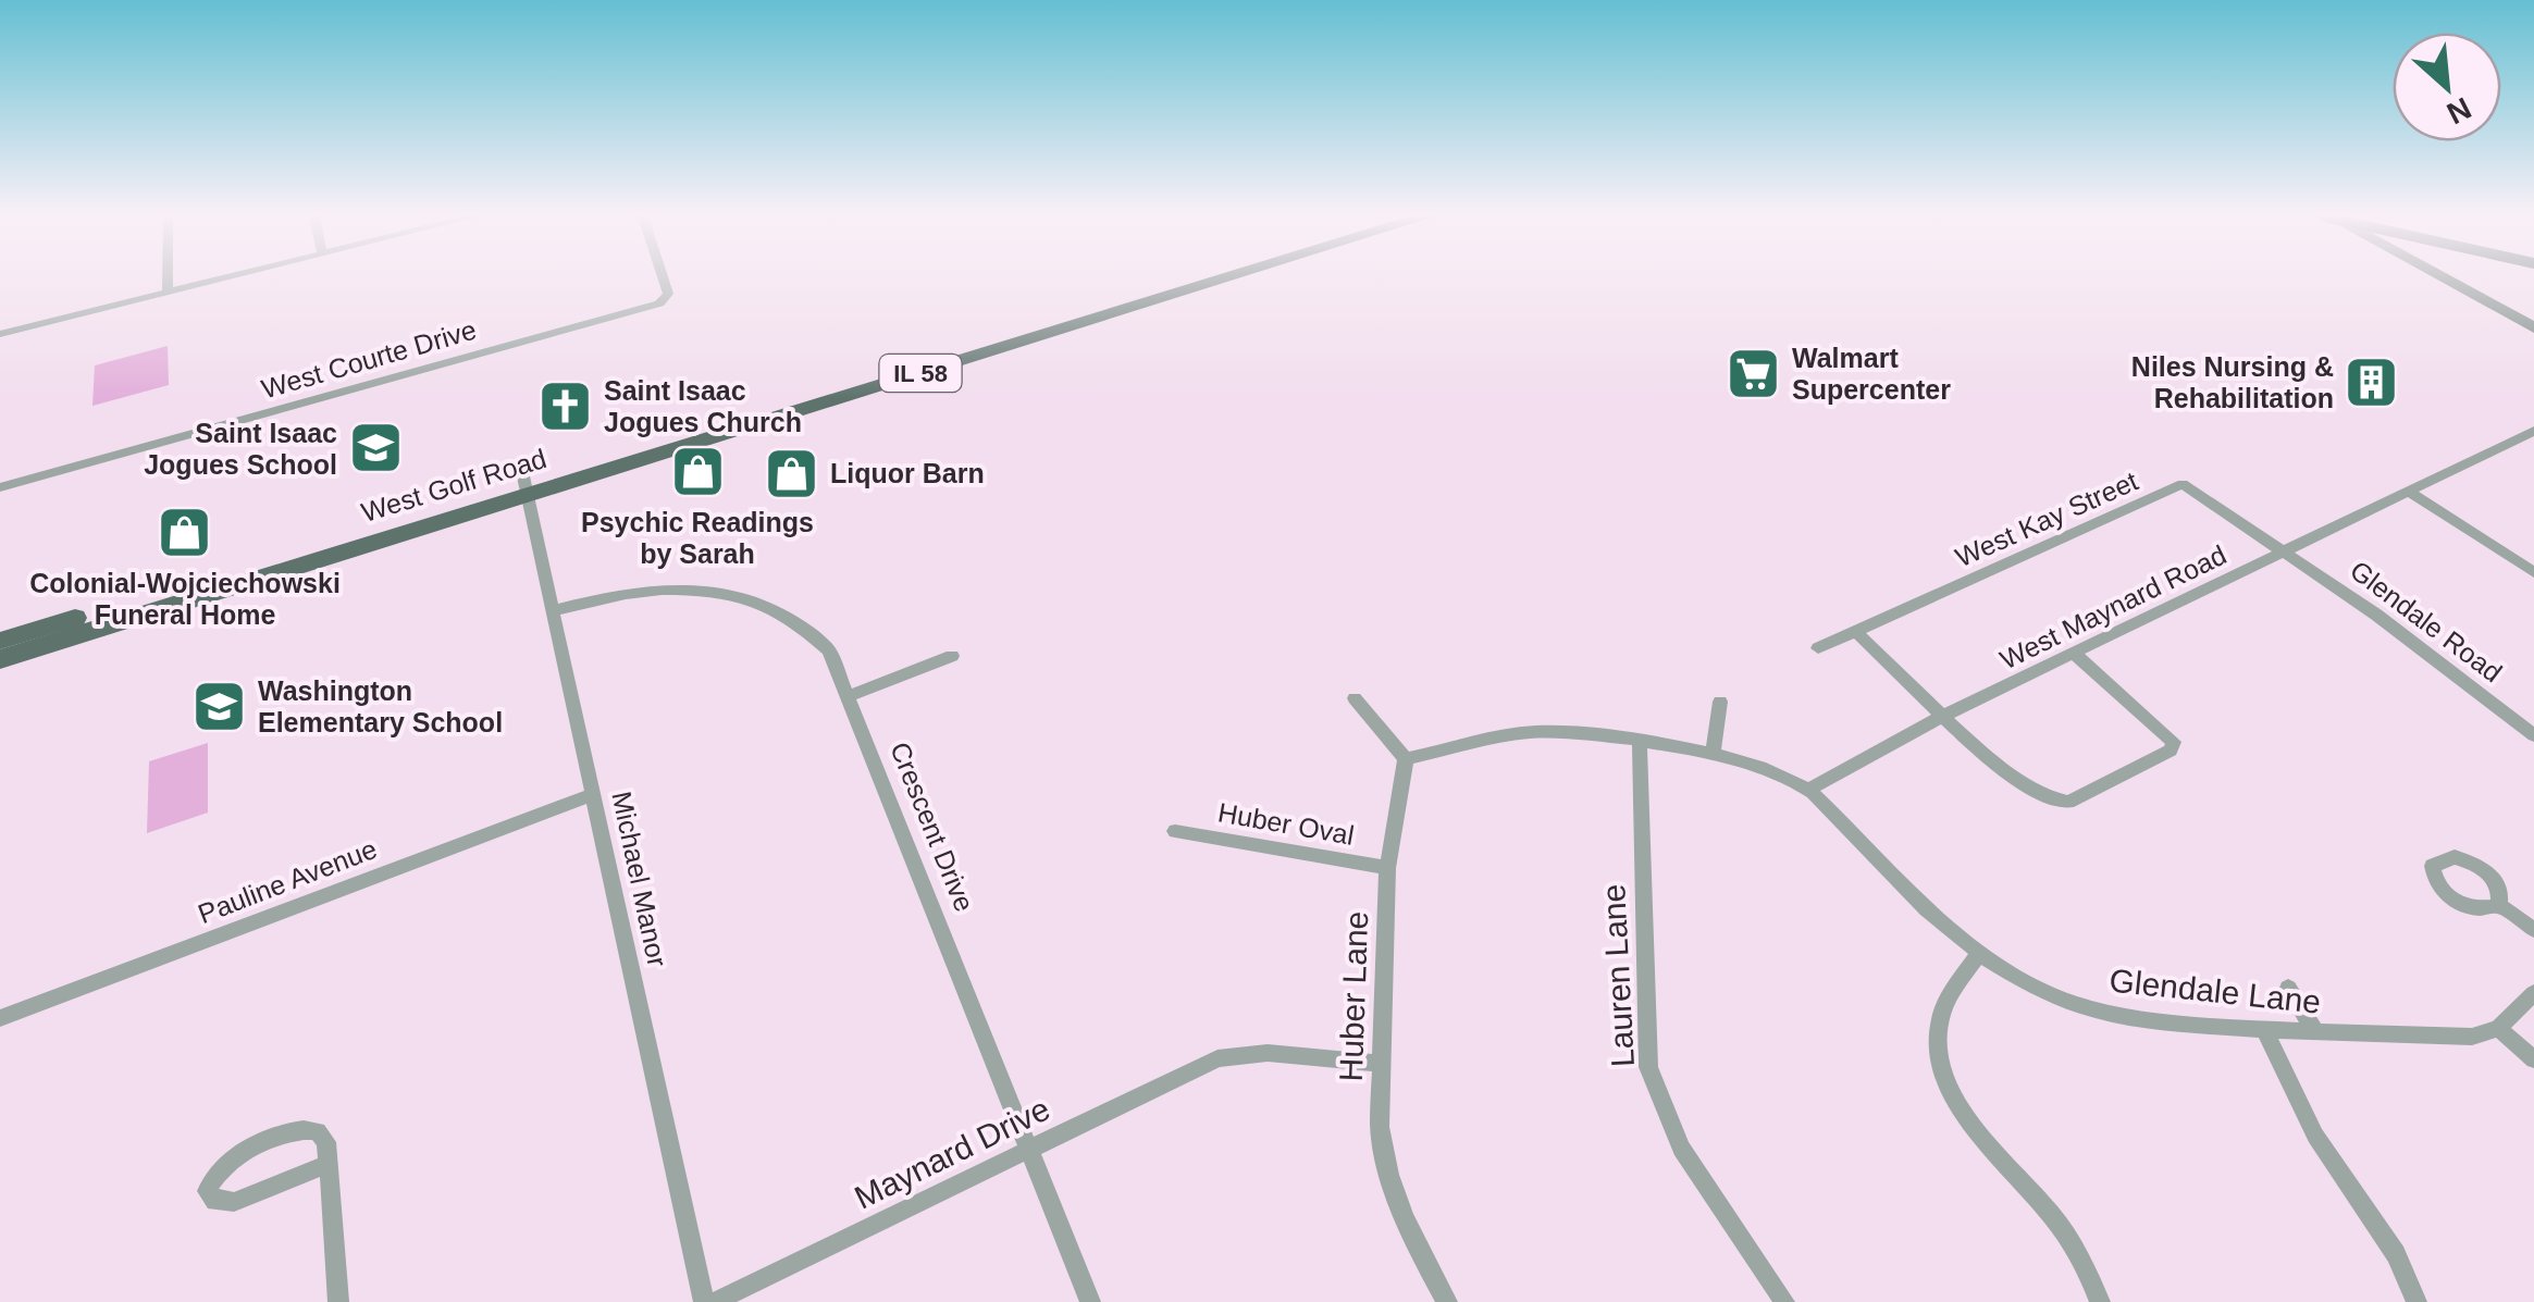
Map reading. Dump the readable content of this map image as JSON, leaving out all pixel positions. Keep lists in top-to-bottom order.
{
  "streets": {
    "main road": ["IL 58", "West Golf Road"],
    "street": [
      "West Courte Drive",
      "West Kay Street",
      "West Maynard Road",
      "Glendale Road",
      "Huber Oval",
      "Crescent Drive",
      "Michael Manor",
      "Pauline Avenue",
      "Lauren Lane",
      "Glendale Lane",
      "Huber Lane",
      "Maynard Drive"
    ]
  },
  "crossings": [
    ["West Golf Road", "Michael Manor"],
    ["West Kay Street", "West Maynard Road"],
    ["West Kay Street", "Glendale Road"],
    ["West Maynard Road", "Glendale Road"],
    ["West Maynard Road", "Glendale Lane"],
    ["Huber Oval", "Huber Lane"],
    ["Crescent Drive", "Michael Manor"],
    ["Crescent Drive", "Maynard Drive"],
    ["Michael Manor", "Pauline Avenue"],
    ["Huber Lane", "Maynard Drive"]
  ],
  "places": {
    "supermarket": ["Walmart Supercenter"],
    "building": ["Niles Nursing & Rehabilitation"],
    "church": ["Saint Isaac Jogues Church"],
    "school or university": ["Saint Isaac Jogues School", "Washington Elementary School"],
    "shop": ["Psychic Readings by Sarah", "Liquor Barn", "Colonial-Wojciechowski Funeral Home"]
  },
  "north": "bottom right"
}
